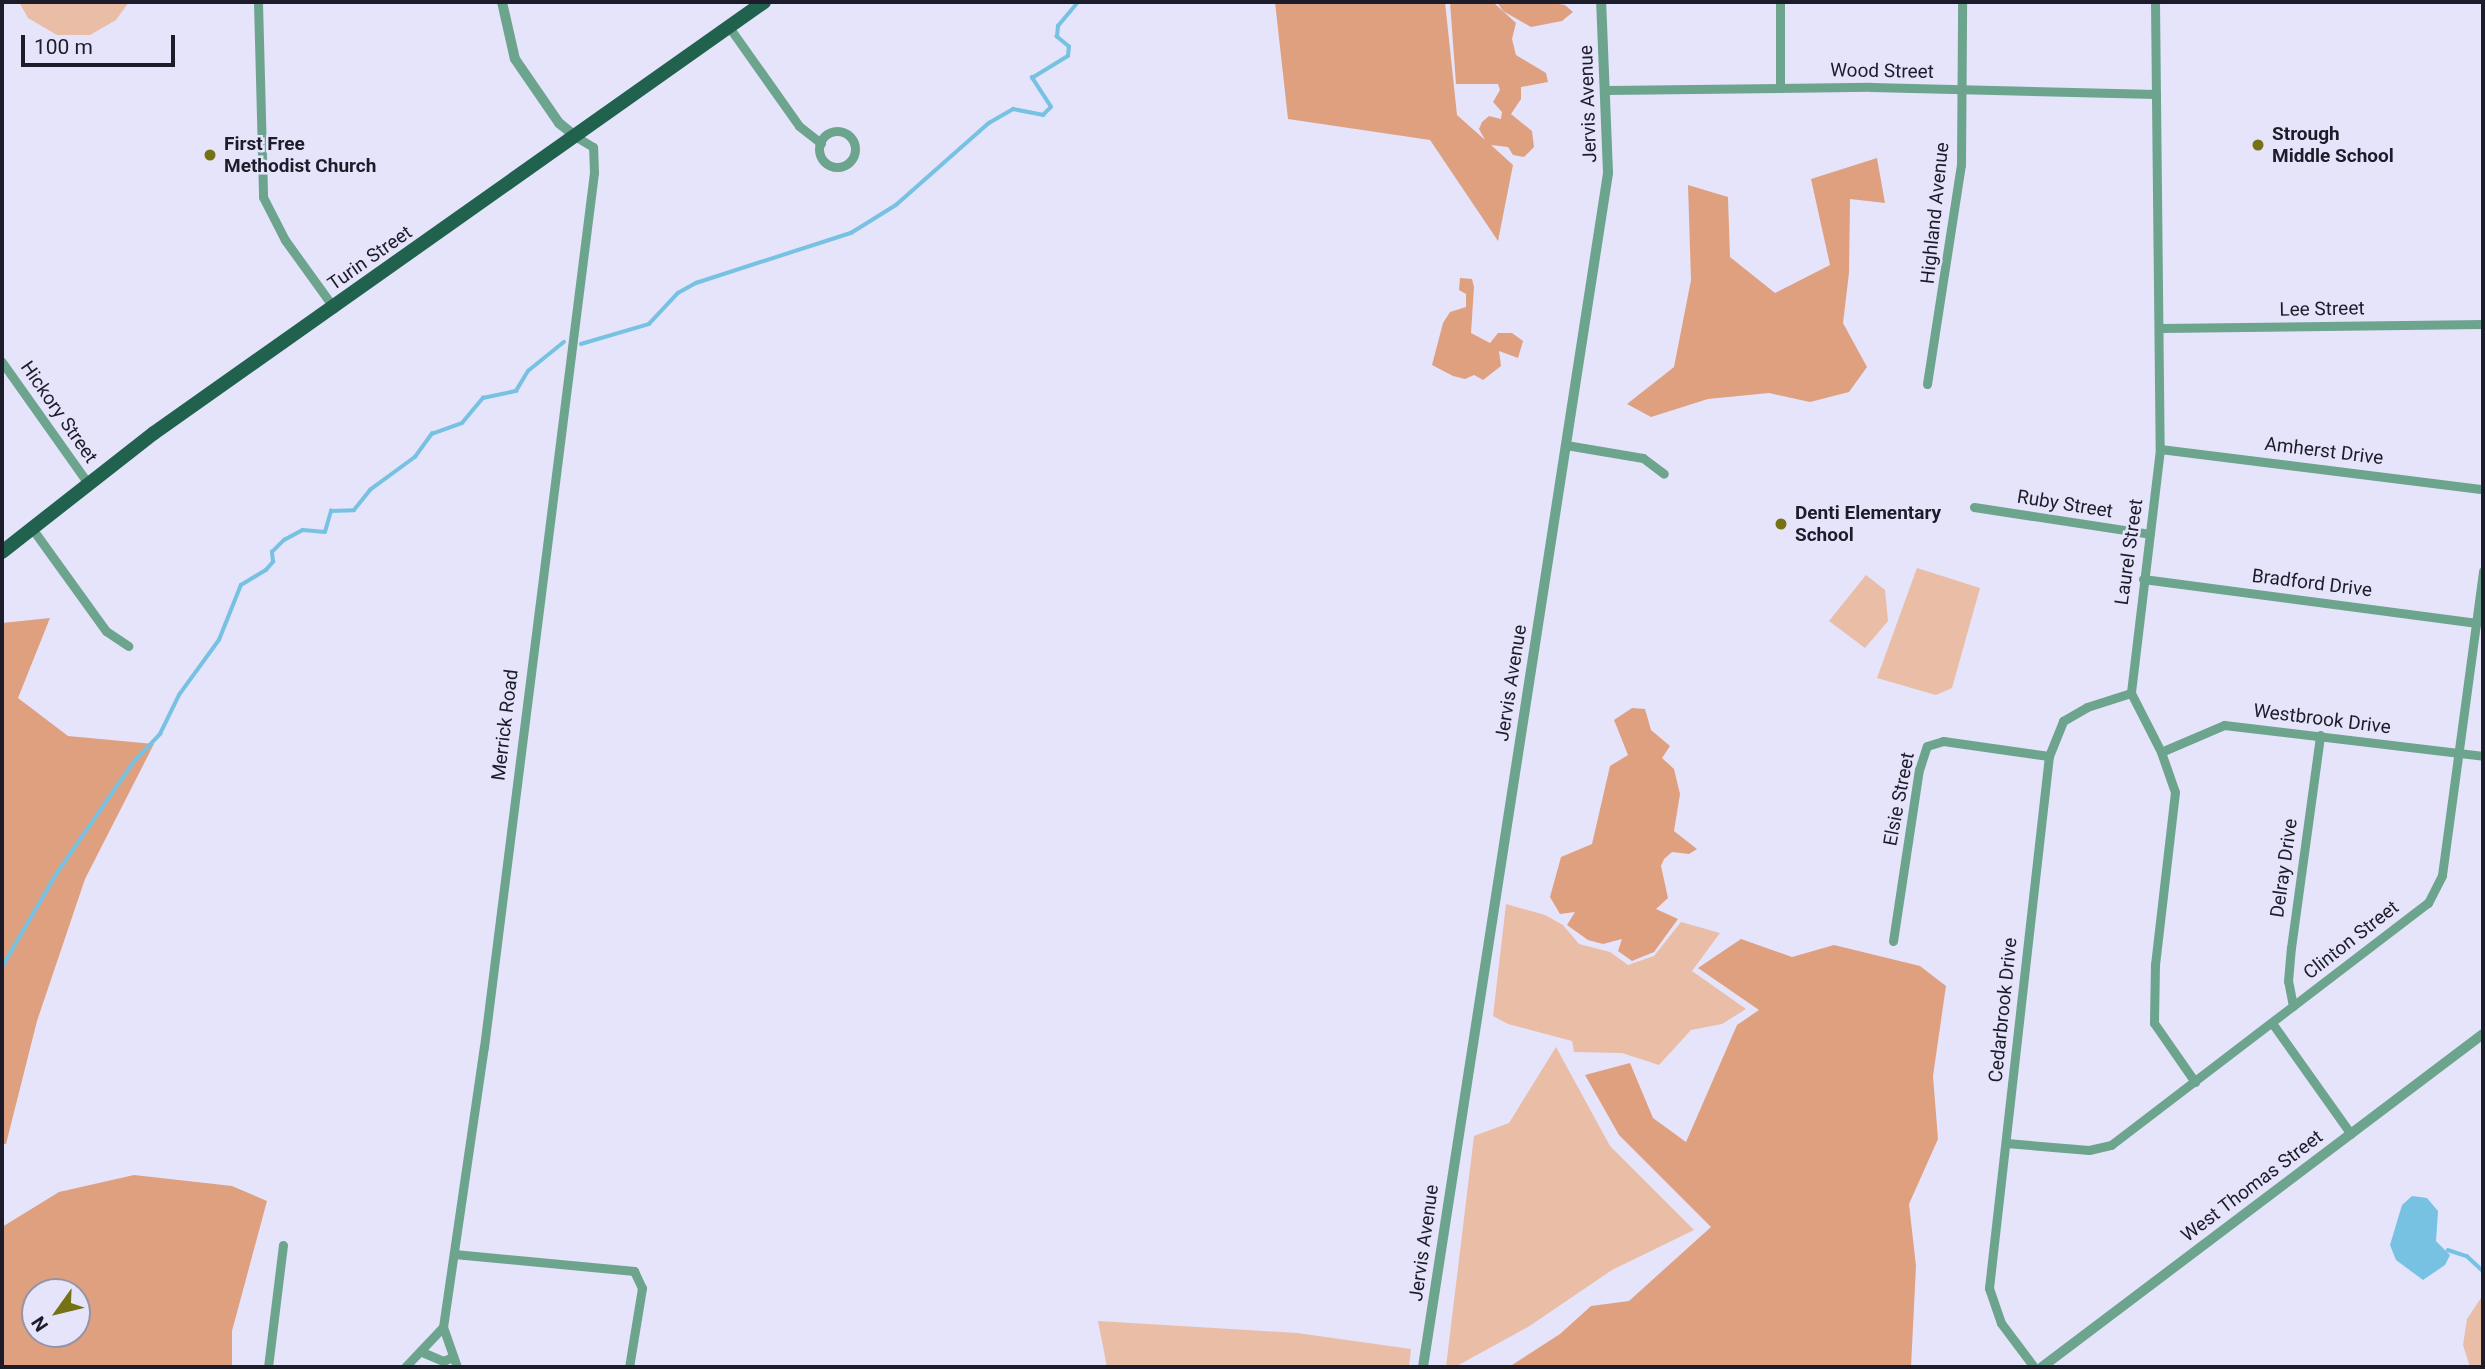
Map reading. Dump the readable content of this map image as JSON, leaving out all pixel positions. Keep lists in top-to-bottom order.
{
  "streets": {
    "main road": ["Turin Street"],
    "street": [
      "Wood Street",
      "Jervis Avenue",
      "Highland Avenue",
      "Lee Street",
      "Hickory Street",
      "Amherst Drive",
      "Ruby Street",
      "Laurel Street",
      "Bradford Drive",
      "Westbrook Drive",
      "Merrick Road",
      "Elsie Street",
      "Delray Drive",
      "Clinton Street",
      "Cedarbrook Drive",
      "West Thomas Street"
    ]
  },
  "crossings": [
    ["Wood Street", "Jervis Avenue"],
    ["Wood Street", "Highland Avenue"],
    ["Wood Street", "Laurel Street"],
    ["Turin Street", "Hickory Street"],
    ["Turin Street", "Merrick Road"],
    ["Lee Street", "Laurel Street"],
    ["Amherst Drive", "Laurel Street"],
    ["Ruby Street", "Laurel Street"],
    ["Laurel Street", "Bradford Drive"],
    ["Laurel Street", "Cedarbrook Drive"],
    ["Bradford Drive", "Clinton Street"],
    ["Westbrook Drive", "Delray Drive"],
    ["Westbrook Drive", "Clinton Street"],
    ["Elsie Street", "Cedarbrook Drive"],
    ["Delray Drive", "Clinton Street"],
    ["Clinton Street", "Cedarbrook Drive"]
  ],
  "places": ["Strough Middle School", "First Free Methodist Church", "Denti Elementary School"],
  "scale_bar": "100 m",
  "north": "bottom left"
}
